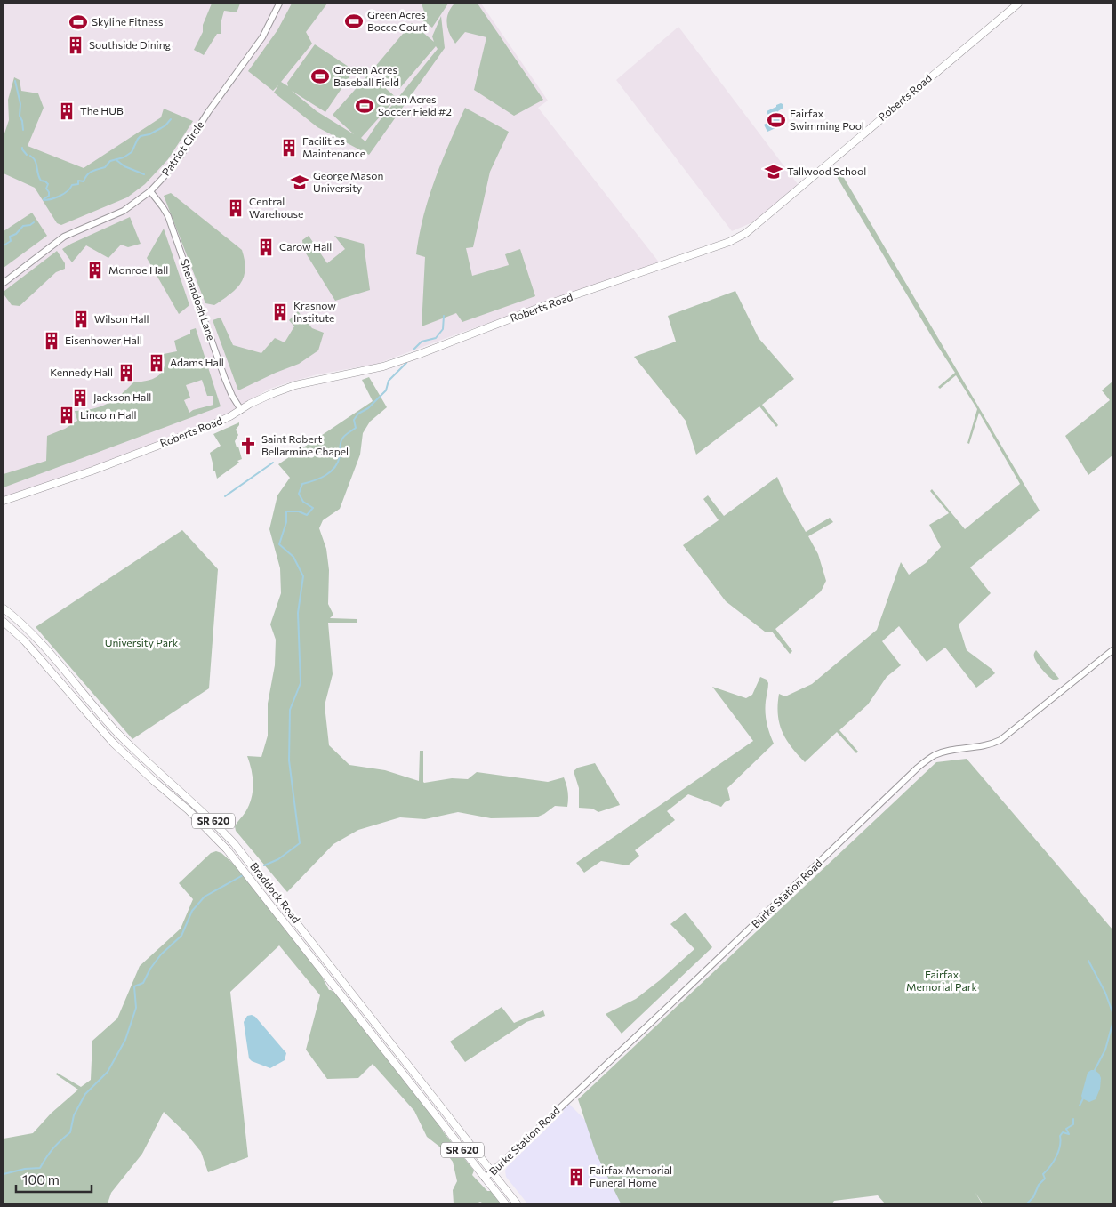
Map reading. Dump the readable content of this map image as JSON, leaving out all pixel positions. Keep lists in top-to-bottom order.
{
  "streets": {
    "main road": ["Roberts Road", "SR 620", "Braddock Road"],
    "street": ["Patriot Circle", "Shenandoah Lane", "Burke Station Road"]
  },
  "crossings": [
    ["Roberts Road", "Shenandoah Lane"],
    ["Patriot Circle", "Shenandoah Lane"],
    ["Braddock Road", "Burke Station Road"]
  ],
  "parks": ["University Park", "Fairfax Memorial Park"],
  "places": {
    "sports": [
      "Green Acres Bocce Court",
      "Skyline Fitness",
      "Greeen Acres Baseball Field",
      "Green Acres Soccer Field #2",
      "Fairfax Swimming Pool"
    ],
    "building": [
      "Southside Dining",
      "The HUB",
      "Facilities Maintenance",
      "Central Warehouse",
      "Carow Hall",
      "Monroe Hall",
      "Krasnow Institute",
      "Wilson Hall",
      "Eisenhower Hall",
      "Adams Hall",
      "Kennedy Hall",
      "Jackson Hall",
      "Lincoln Hall",
      "Fairfax Memorial Funeral Home"
    ],
    "school or university": ["Tallwood School", "George Mason University"],
    "church": ["Saint Robert Bellarmine Chapel"]
  },
  "scale_bar": "100 m"
}
